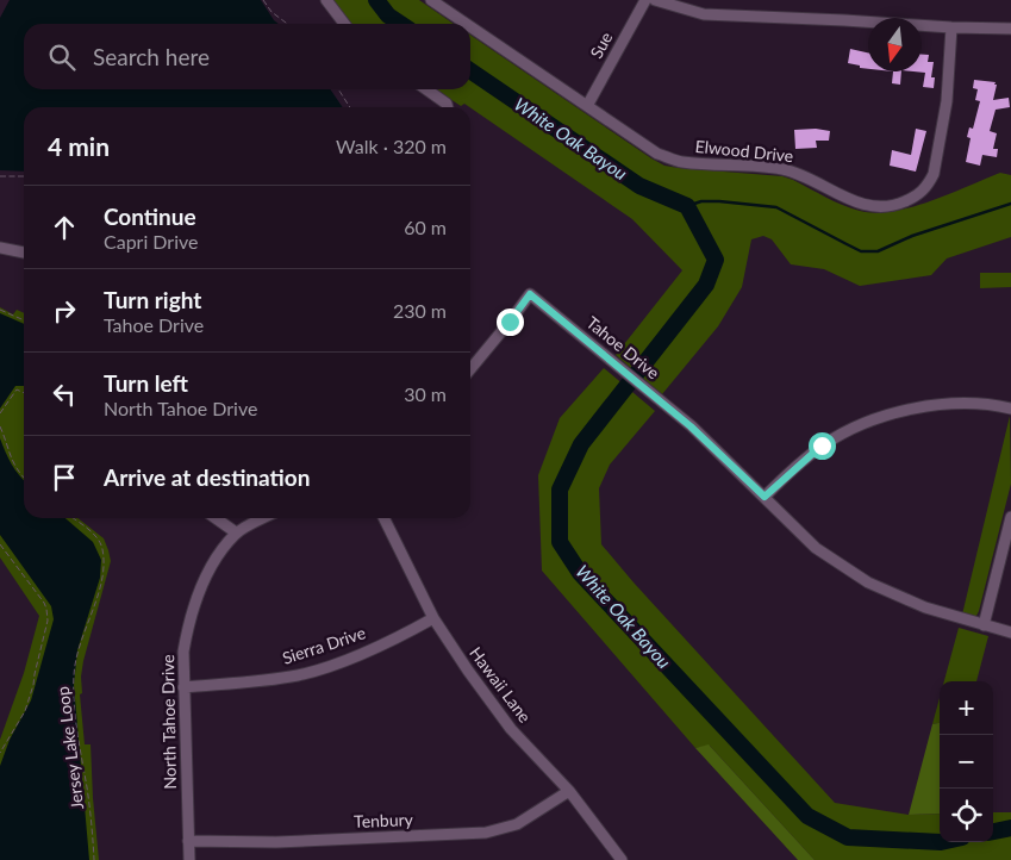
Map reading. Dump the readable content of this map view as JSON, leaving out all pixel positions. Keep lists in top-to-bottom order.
{
  "streets": {
    "street": [
      "Sue",
      "Elwood Drive",
      "Tahoe Drive",
      "Sierra Drive",
      "Hawaii Lane",
      "North Tahoe Drive",
      "Tenbury"
    ],
    "path": ["Jersey Lake Loop"]
  },
  "crossings": [
    ["Sue", "Elwood Drive"],
    ["Sierra Drive", "Hawaii Lane"],
    ["Sierra Drive", "North Tahoe Drive"],
    ["Hawaii Lane", "Tenbury"],
    ["North Tahoe Drive", "Tenbury"]
  ],
  "water": ["White Oak Bayou"],
  "north": "bottom",
  "page": {
    "search": "Search here",
    "heading": ["4 min", "Walk · 320 m"],
    "list": [
      ["Continue", "Capri Drive", "60 m"],
      ["Turn right", "Tahoe Drive", "230 m"],
      ["Turn left", "North Tahoe Drive", "30 m"],
      "Arrive at destination"
    ],
    "map_buttons": ["+", "−"]
  }
}
